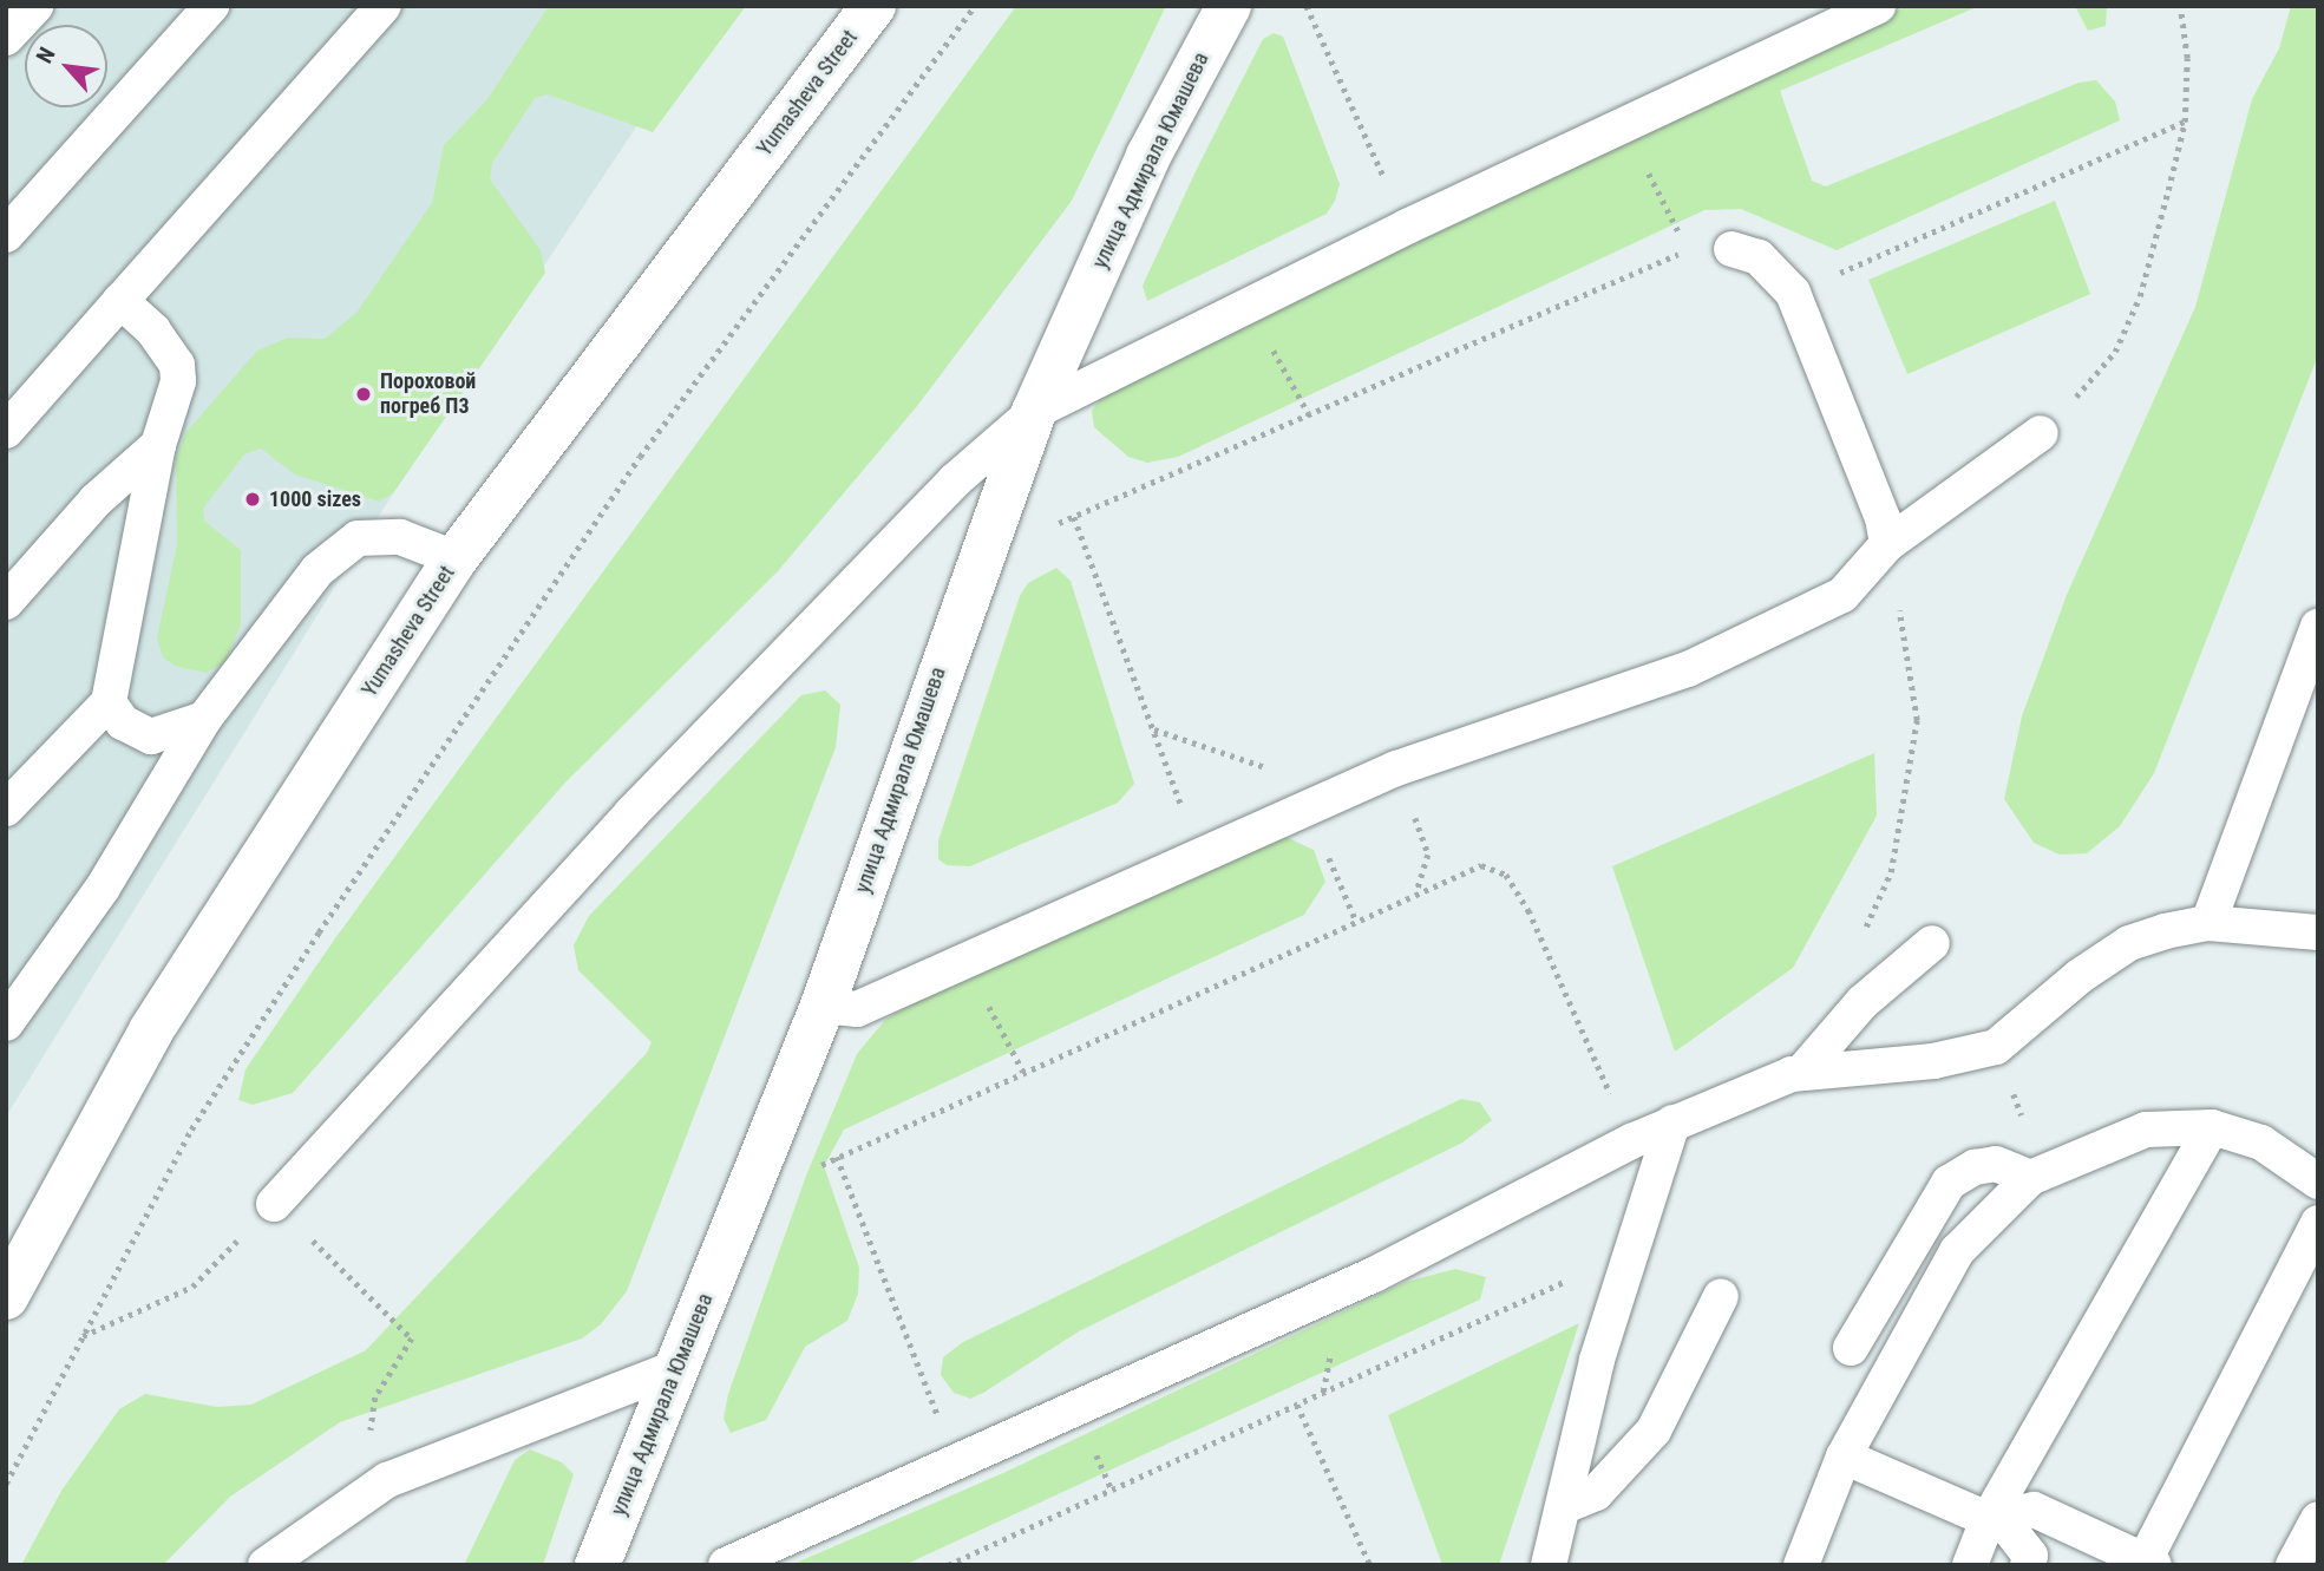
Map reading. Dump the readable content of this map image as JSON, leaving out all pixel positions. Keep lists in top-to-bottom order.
{
  "streets": {
    "street": ["Yumasheva Street", "улица Адмирала Юмашева"]
  },
  "places": ["Пороховой погреб П3", "1000 sizes"],
  "north": "top left"
}
